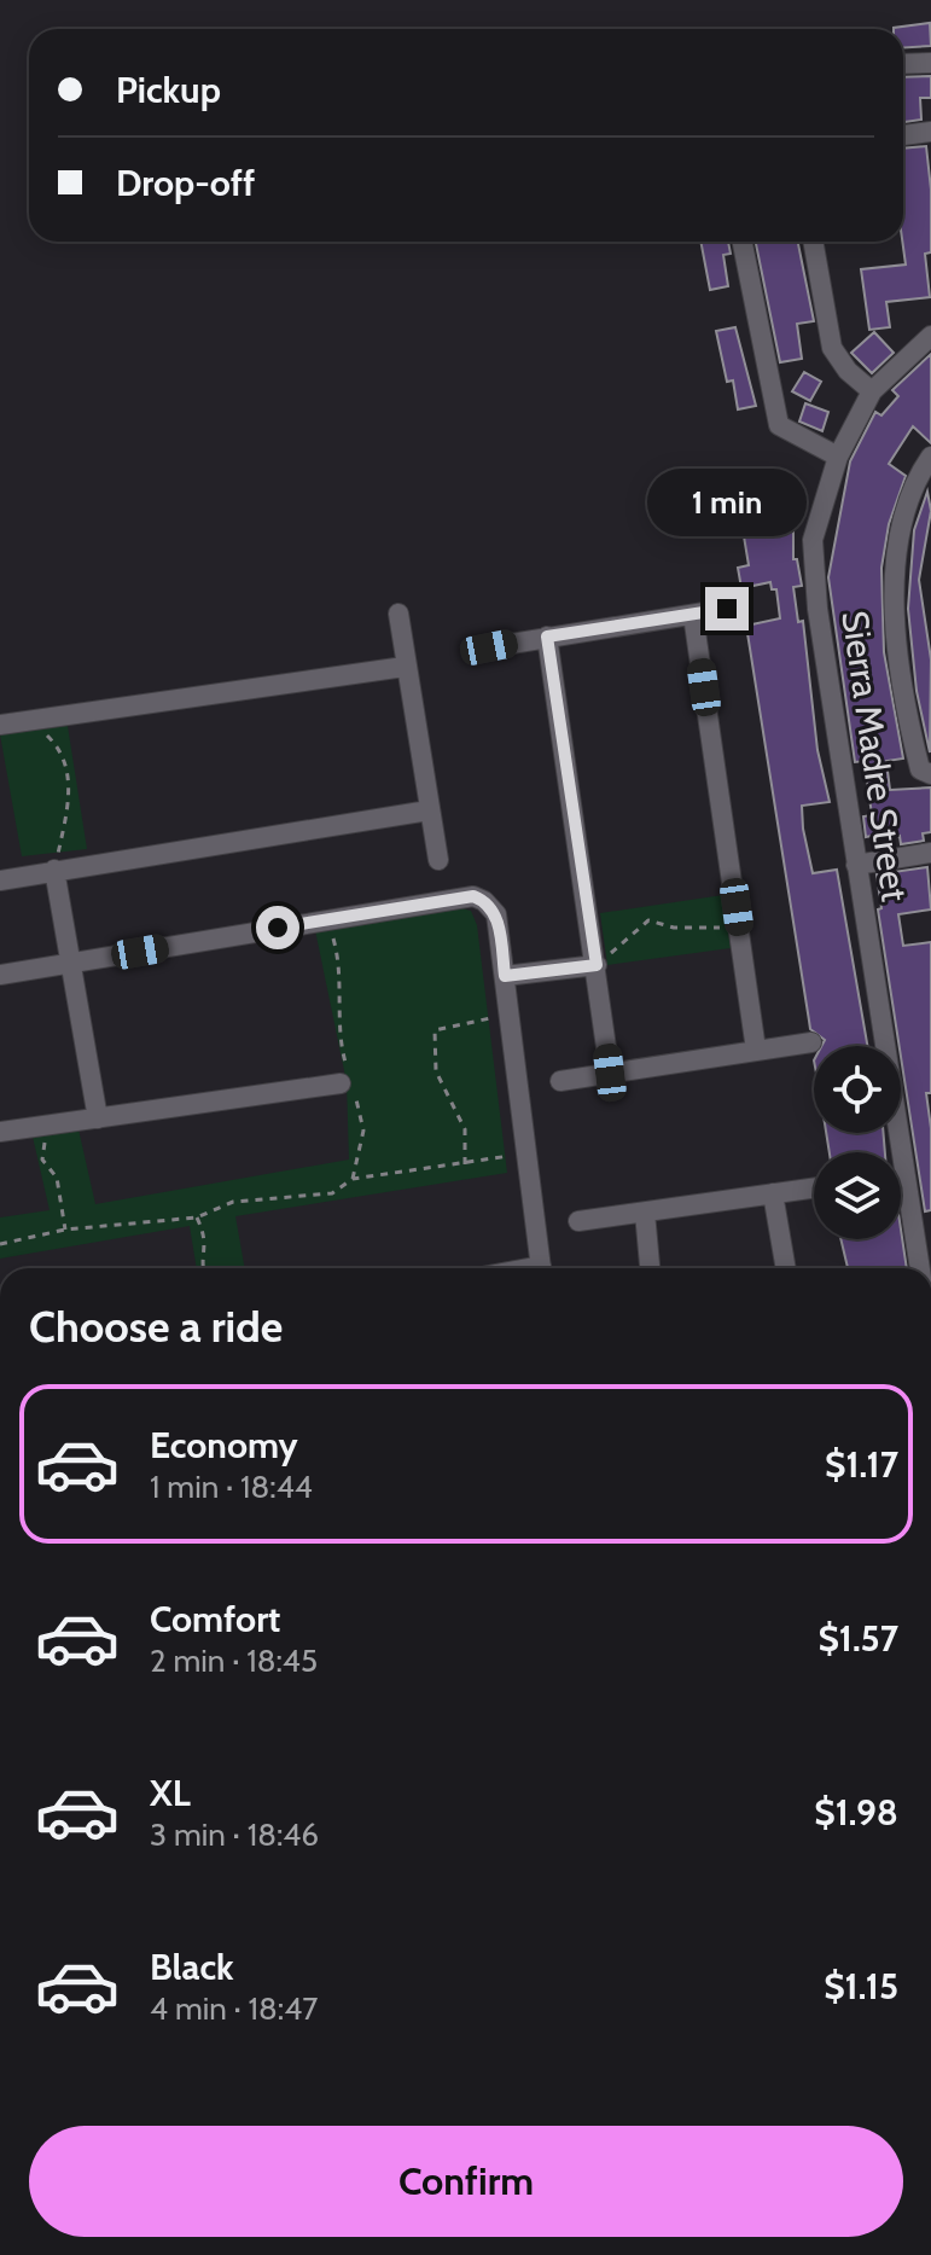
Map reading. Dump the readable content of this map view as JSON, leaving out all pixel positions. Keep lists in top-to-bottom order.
{
  "streets": {
    "street": ["Sierra Madre Street"]
  },
  "page": {
    "banner": ["Pickup", "Drop-off"],
    "bubble": "1 min",
    "heading": "Choose a ride",
    "list": [
      {
        "name": "Economy",
        "note": "1 min · 18:44",
        "value": "$1.17"
      },
      {
        "name": "Comfort",
        "note": "2 min · 18:45",
        "value": "$1.57"
      },
      {
        "name": "XL",
        "note": "3 min · 18:46",
        "value": "$1.98"
      },
      {
        "name": "Black",
        "note": "4 min · 18:47",
        "value": "$1.15"
      }
    ],
    "buttons": "Confirm"
  }
}
